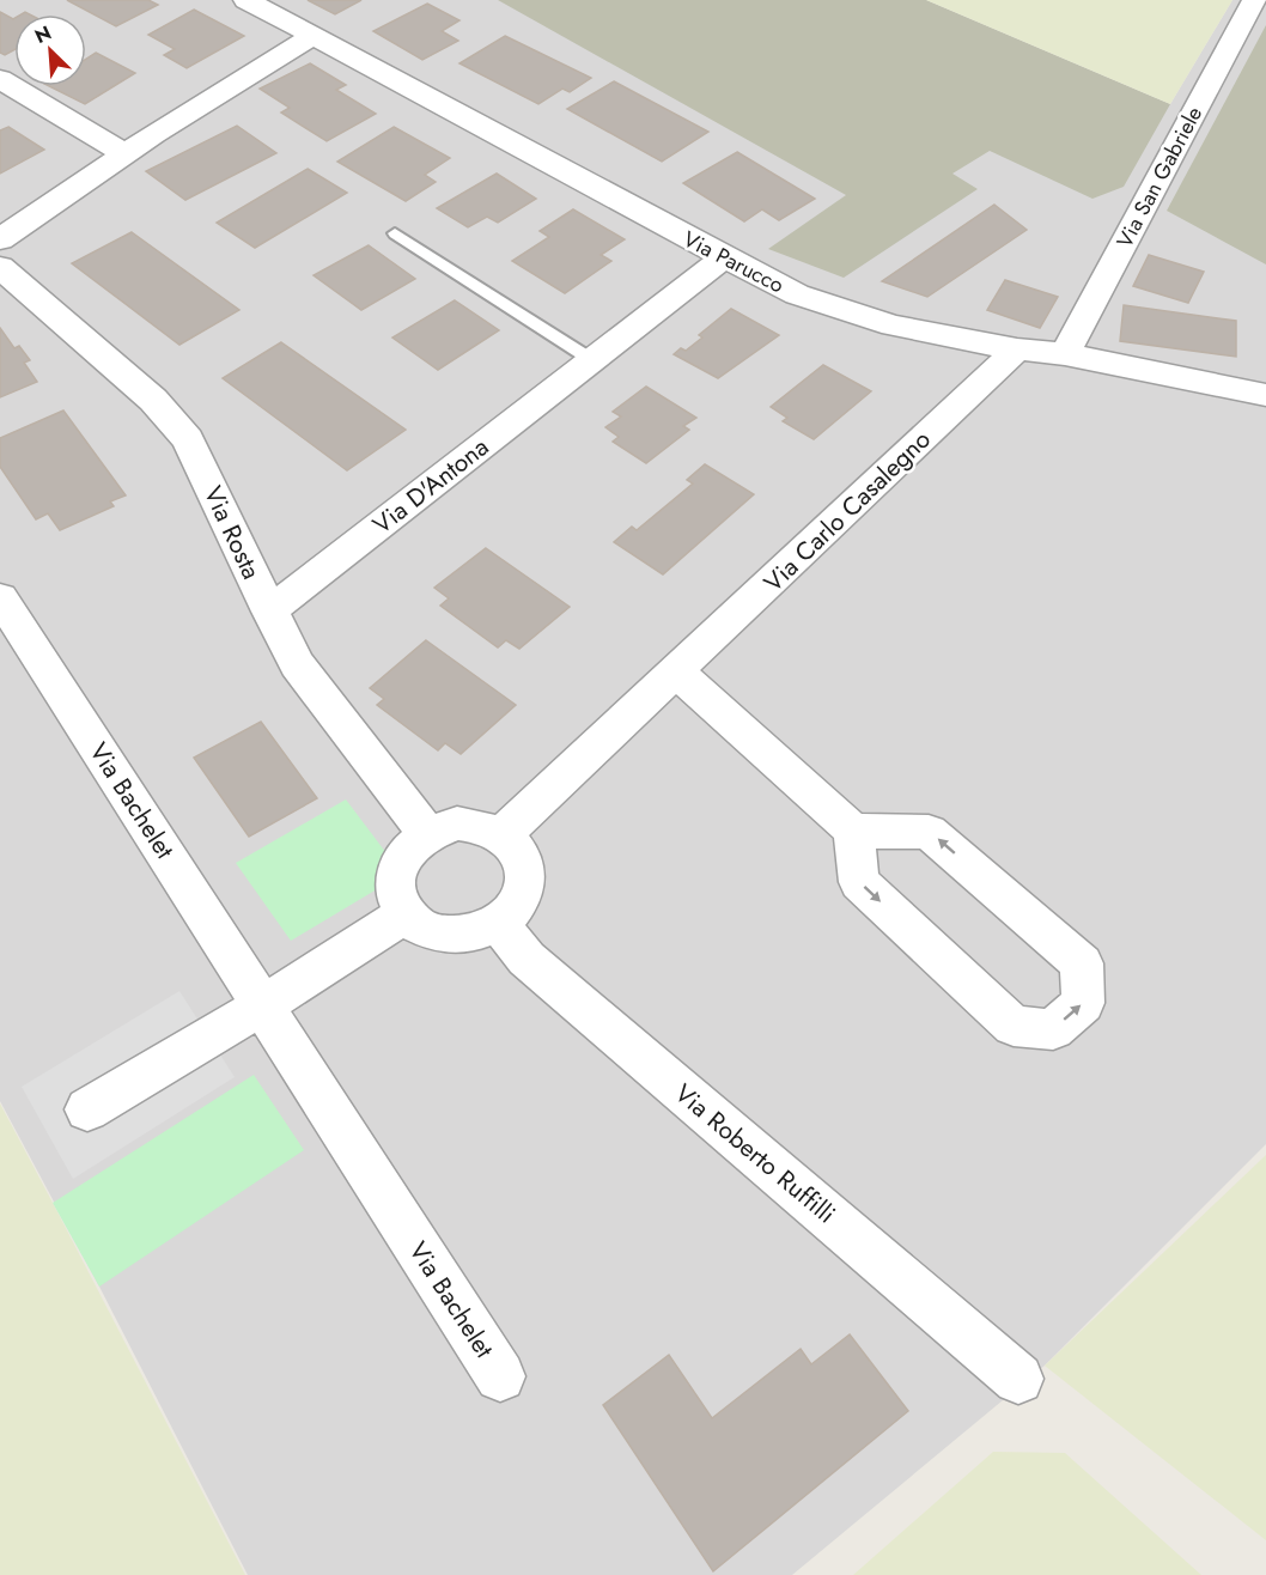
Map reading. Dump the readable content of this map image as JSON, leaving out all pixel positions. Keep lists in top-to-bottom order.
{
  "streets": {
    "street": [
      "Via San Gabriele",
      "Via Parucco",
      "Via D'Antona",
      "Via Carlo Casalegno",
      "Via Rosta",
      "Via Bachelet",
      "Via Roberto Ruffilli"
    ]
  },
  "crossings": [
    ["Via San Gabriele", "Via Parucco"],
    ["Via Parucco", "Via D'Antona"],
    ["Via Parucco", "Via Carlo Casalegno"],
    ["Via D'Antona", "Via Rosta"],
    ["Via Carlo Casalegno", "Via Rosta"],
    ["Via Carlo Casalegno", "Via Roberto Ruffilli"],
    ["Via Rosta", "Via Roberto Ruffilli"]
  ],
  "north": "top left"
}
